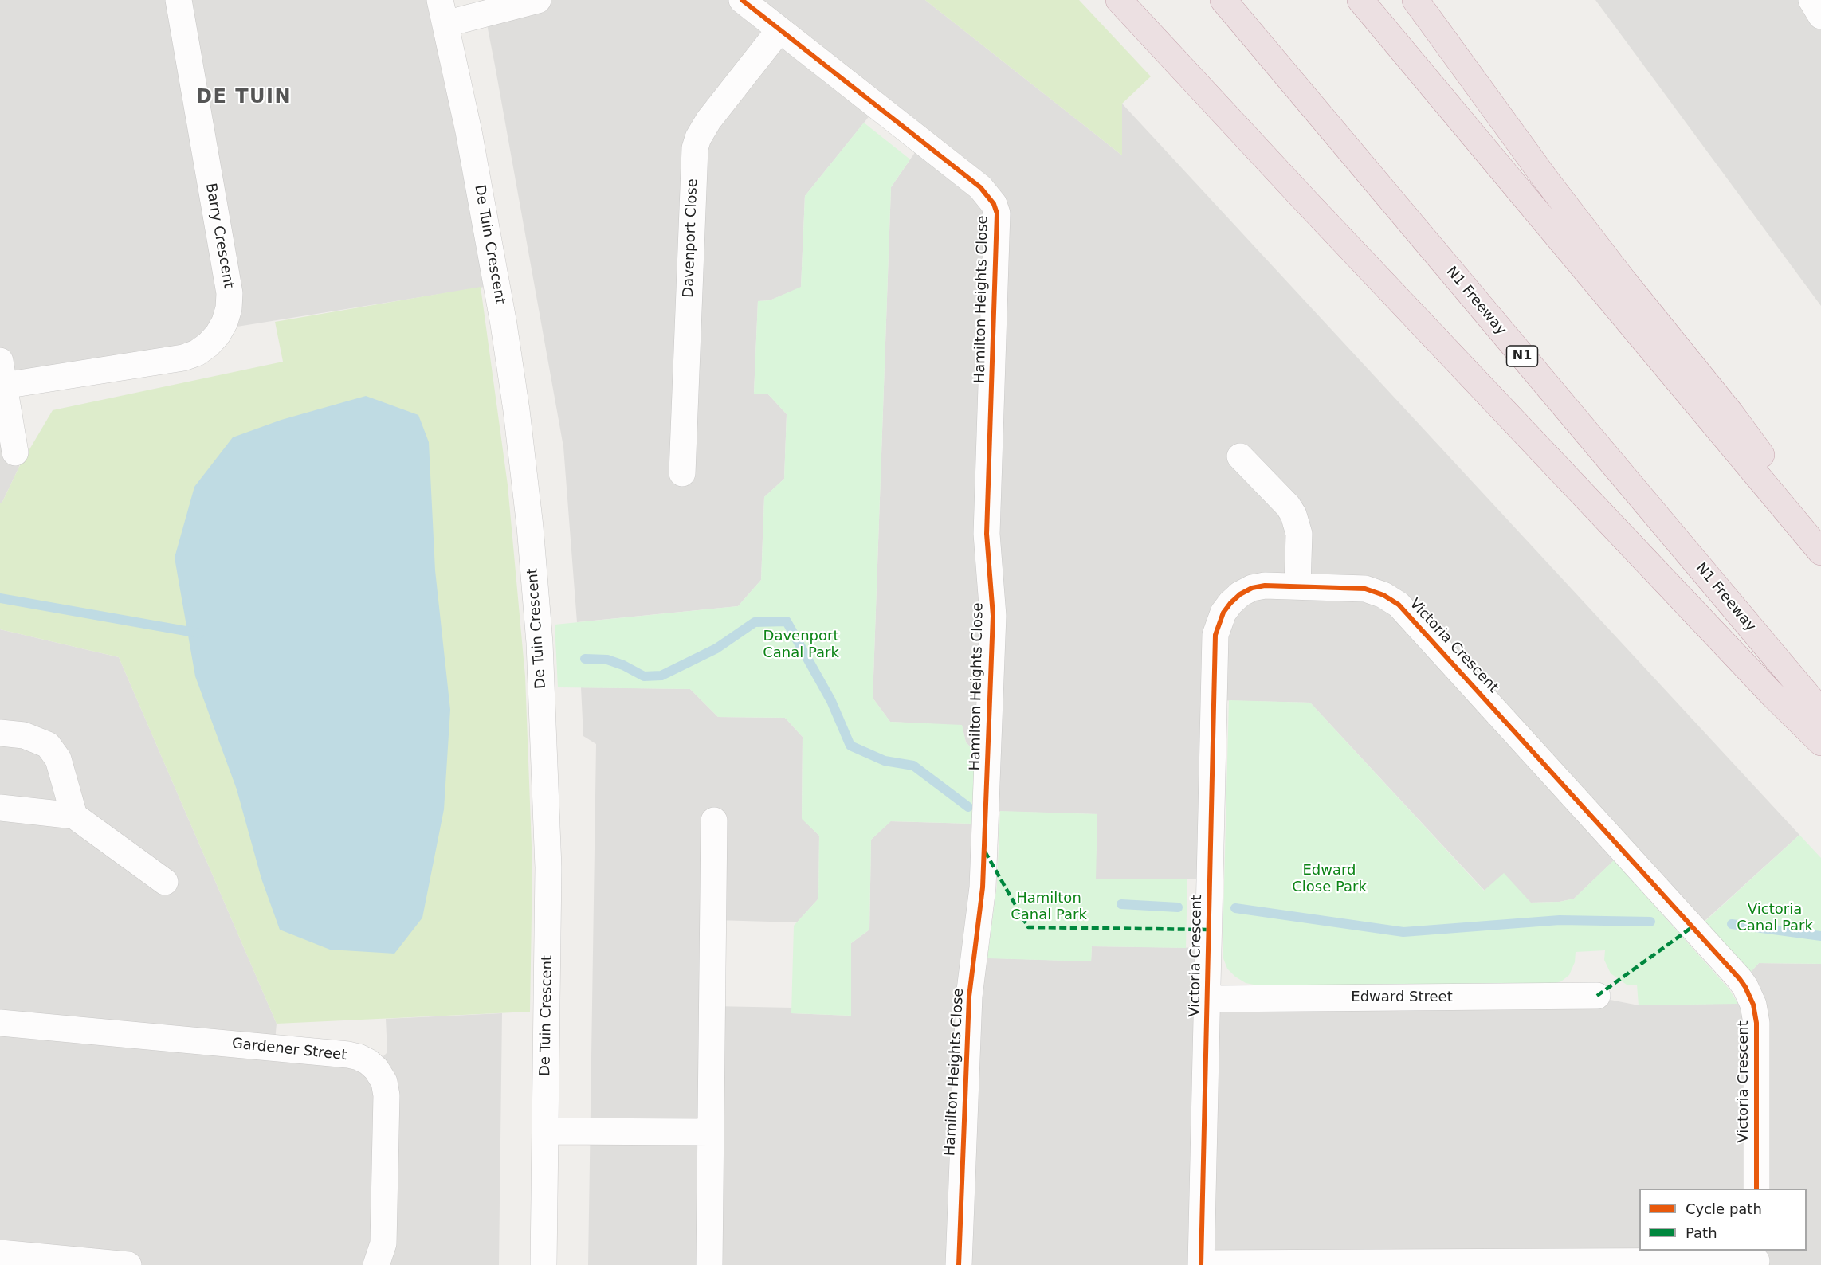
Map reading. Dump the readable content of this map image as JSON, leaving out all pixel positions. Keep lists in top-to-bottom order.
{
  "streets": {
    "highway": ["N1 Freeway", "N1"],
    "street": [
      "Barry Crescent",
      "Davenport Close",
      "De Tuin Crescent",
      "Hamilton Heights Close",
      "Victoria Crescent",
      "Edward Street",
      "Gardener Street"
    ]
  },
  "crossings": [
    ["Davenport Close", "Hamilton Heights Close"],
    ["Victoria Crescent", "Edward Street"]
  ],
  "districts": ["DE TUIN"],
  "parks": [
    "Davenport Canal Park",
    "Edward Close Park",
    "Hamilton Canal Park",
    "Victoria Canal Park"
  ],
  "legend": ["Cycle path", "Path"]
}
